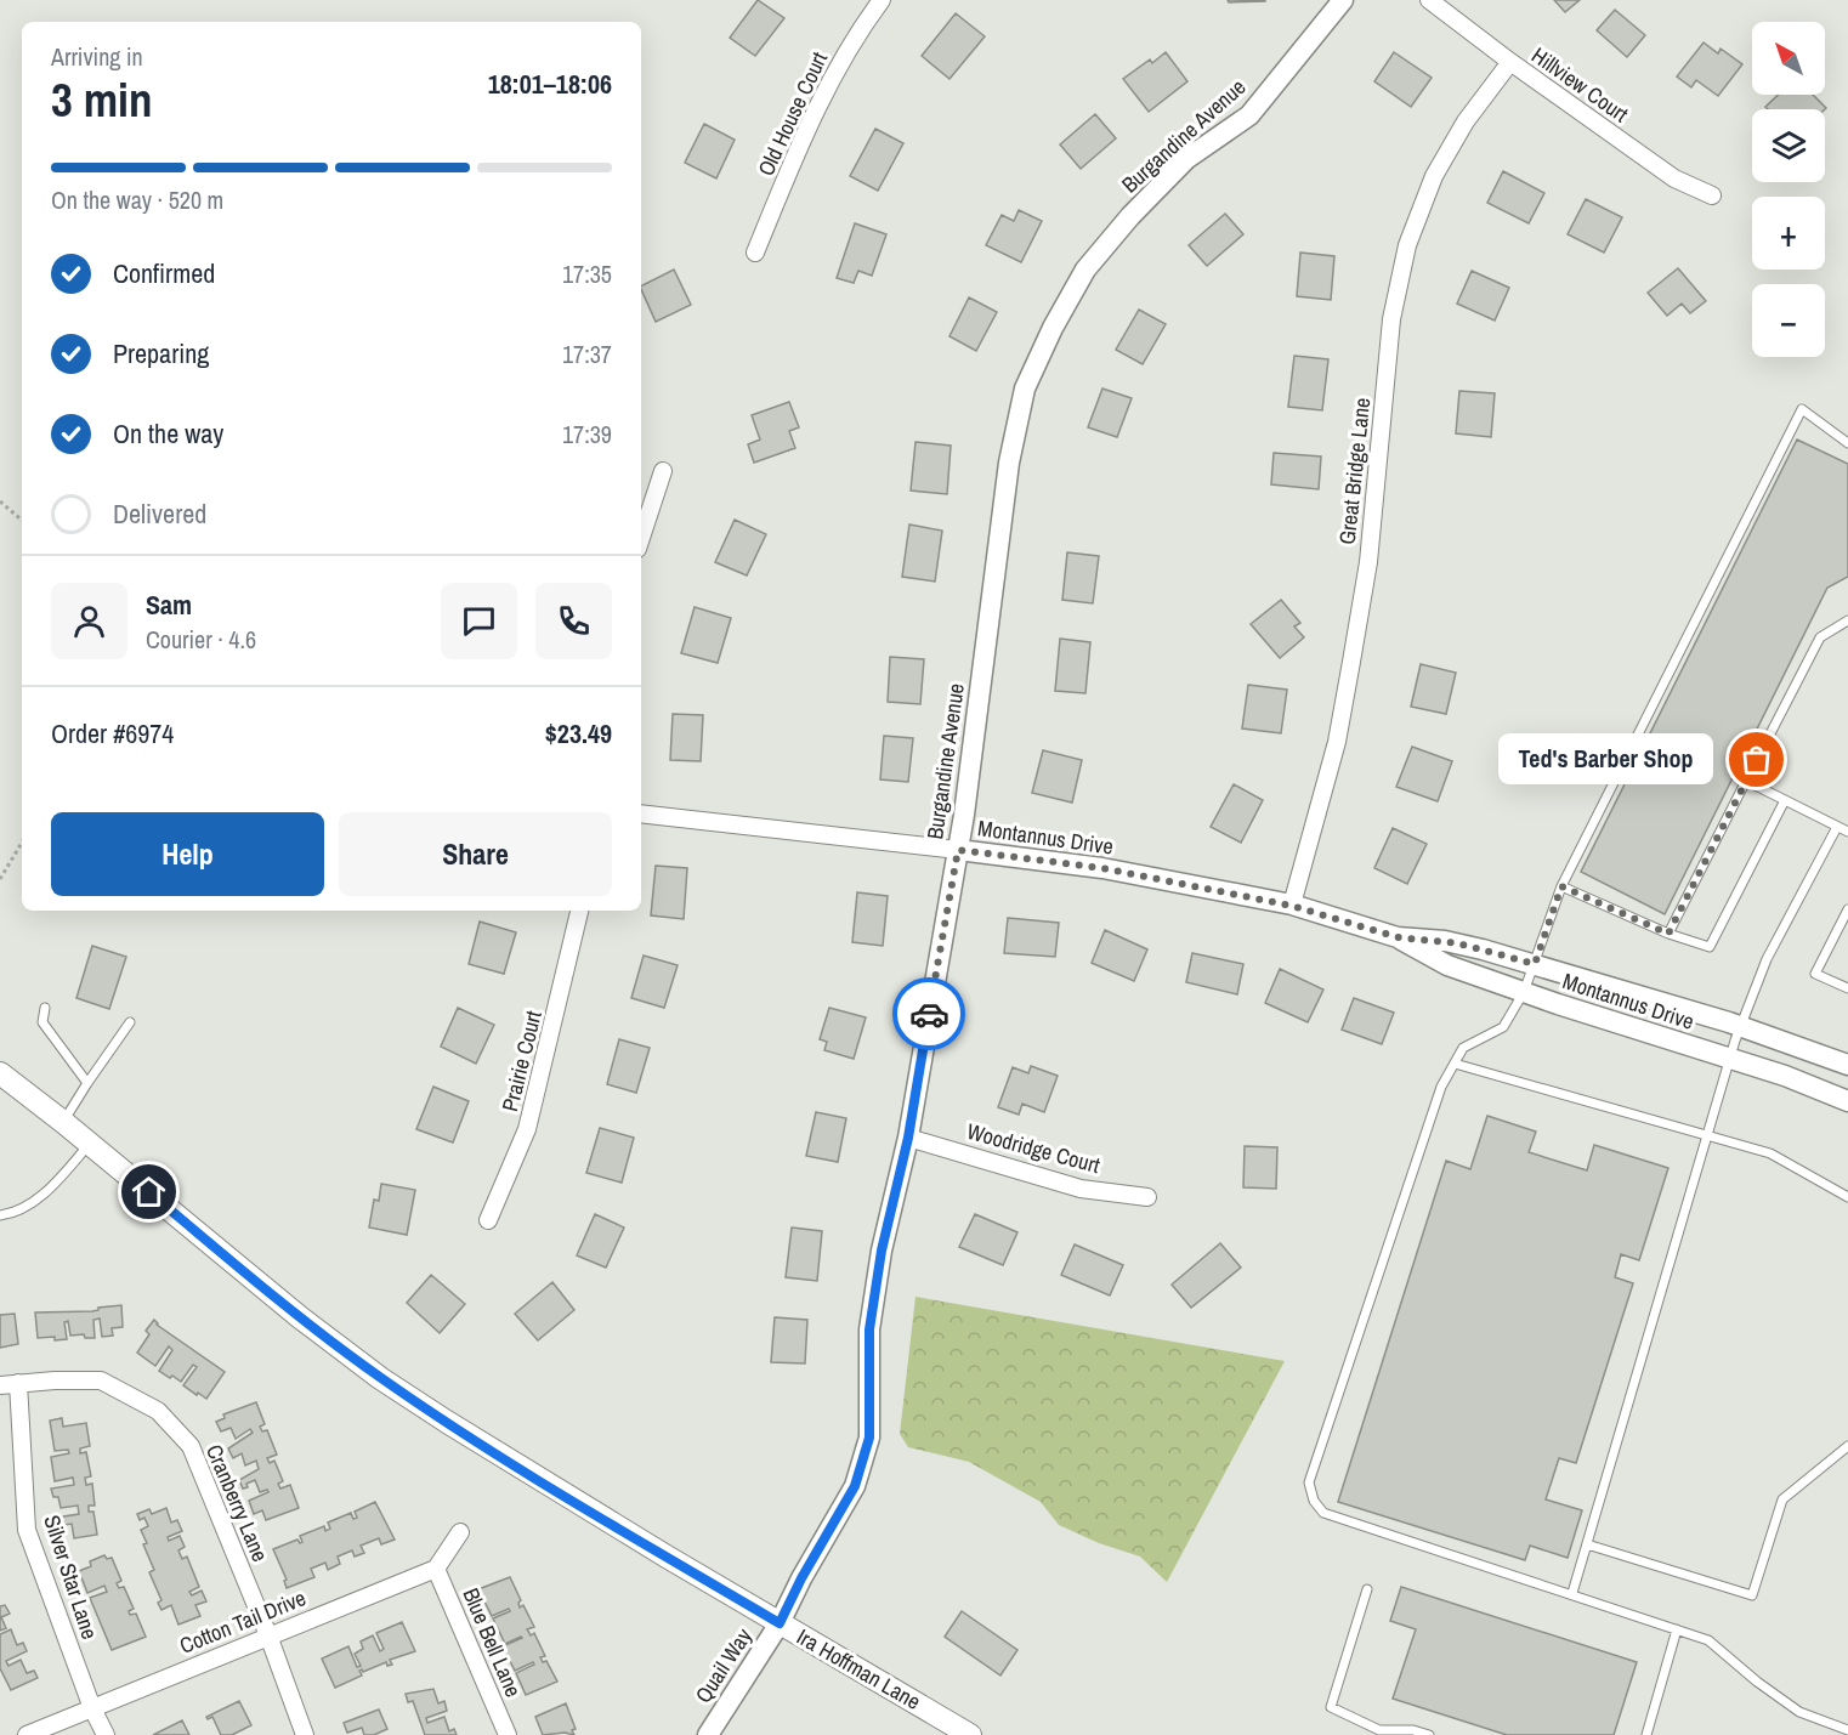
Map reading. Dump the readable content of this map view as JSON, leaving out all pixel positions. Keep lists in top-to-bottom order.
{
  "streets": {
    "main road": ["Ira Hoffman Lane"],
    "street": [
      "Hillview Court",
      "Old House Court",
      "Burgandine Avenue",
      "Great Bridge Lane",
      "Montannus Drive",
      "Prairie Court",
      "Woodridge Court",
      "Cranberry Lane",
      "Silver Star Lane",
      "Cotton Tail Drive",
      "Blue Bell Lane",
      "Quail Way"
    ]
  },
  "crossings": [
    ["Hillview Court", "Great Bridge Lane"],
    ["Burgandine Avenue", "Montannus Drive"],
    ["Burgandine Avenue", "Woodridge Court"],
    ["Burgandine Avenue", "Quail Way"],
    ["Burgandine Avenue", "Ira Hoffman Lane"],
    ["Great Bridge Lane", "Montannus Drive"],
    ["Cranberry Lane", "Silver Star Lane"],
    ["Cranberry Lane", "Cotton Tail Drive"],
    ["Silver Star Lane", "Cotton Tail Drive"],
    ["Cotton Tail Drive", "Blue Bell Lane"],
    ["Quail Way", "Ira Hoffman Lane"]
  ],
  "places": ["Ted's Barber Shop"],
  "north": "top left",
  "page": {
    "map_buttons": ["+", "−"],
    "heading": ["3 min", "Arriving in", "18:01–18:06"],
    "panel": [
      "Sam",
      "Courier · 4.6",
      "Order #6974",
      "$23.49"
    ],
    "bar": "On the way · 520 m",
    "list": [
      ["Confirmed", "17:35"],
      ["Preparing", "17:37"],
      ["On the way", "17:39"],
      "Delivered"
    ],
    "bubble": "Ted's Barber Shop",
    "buttons": ["Help", "Share"]
  }
}
